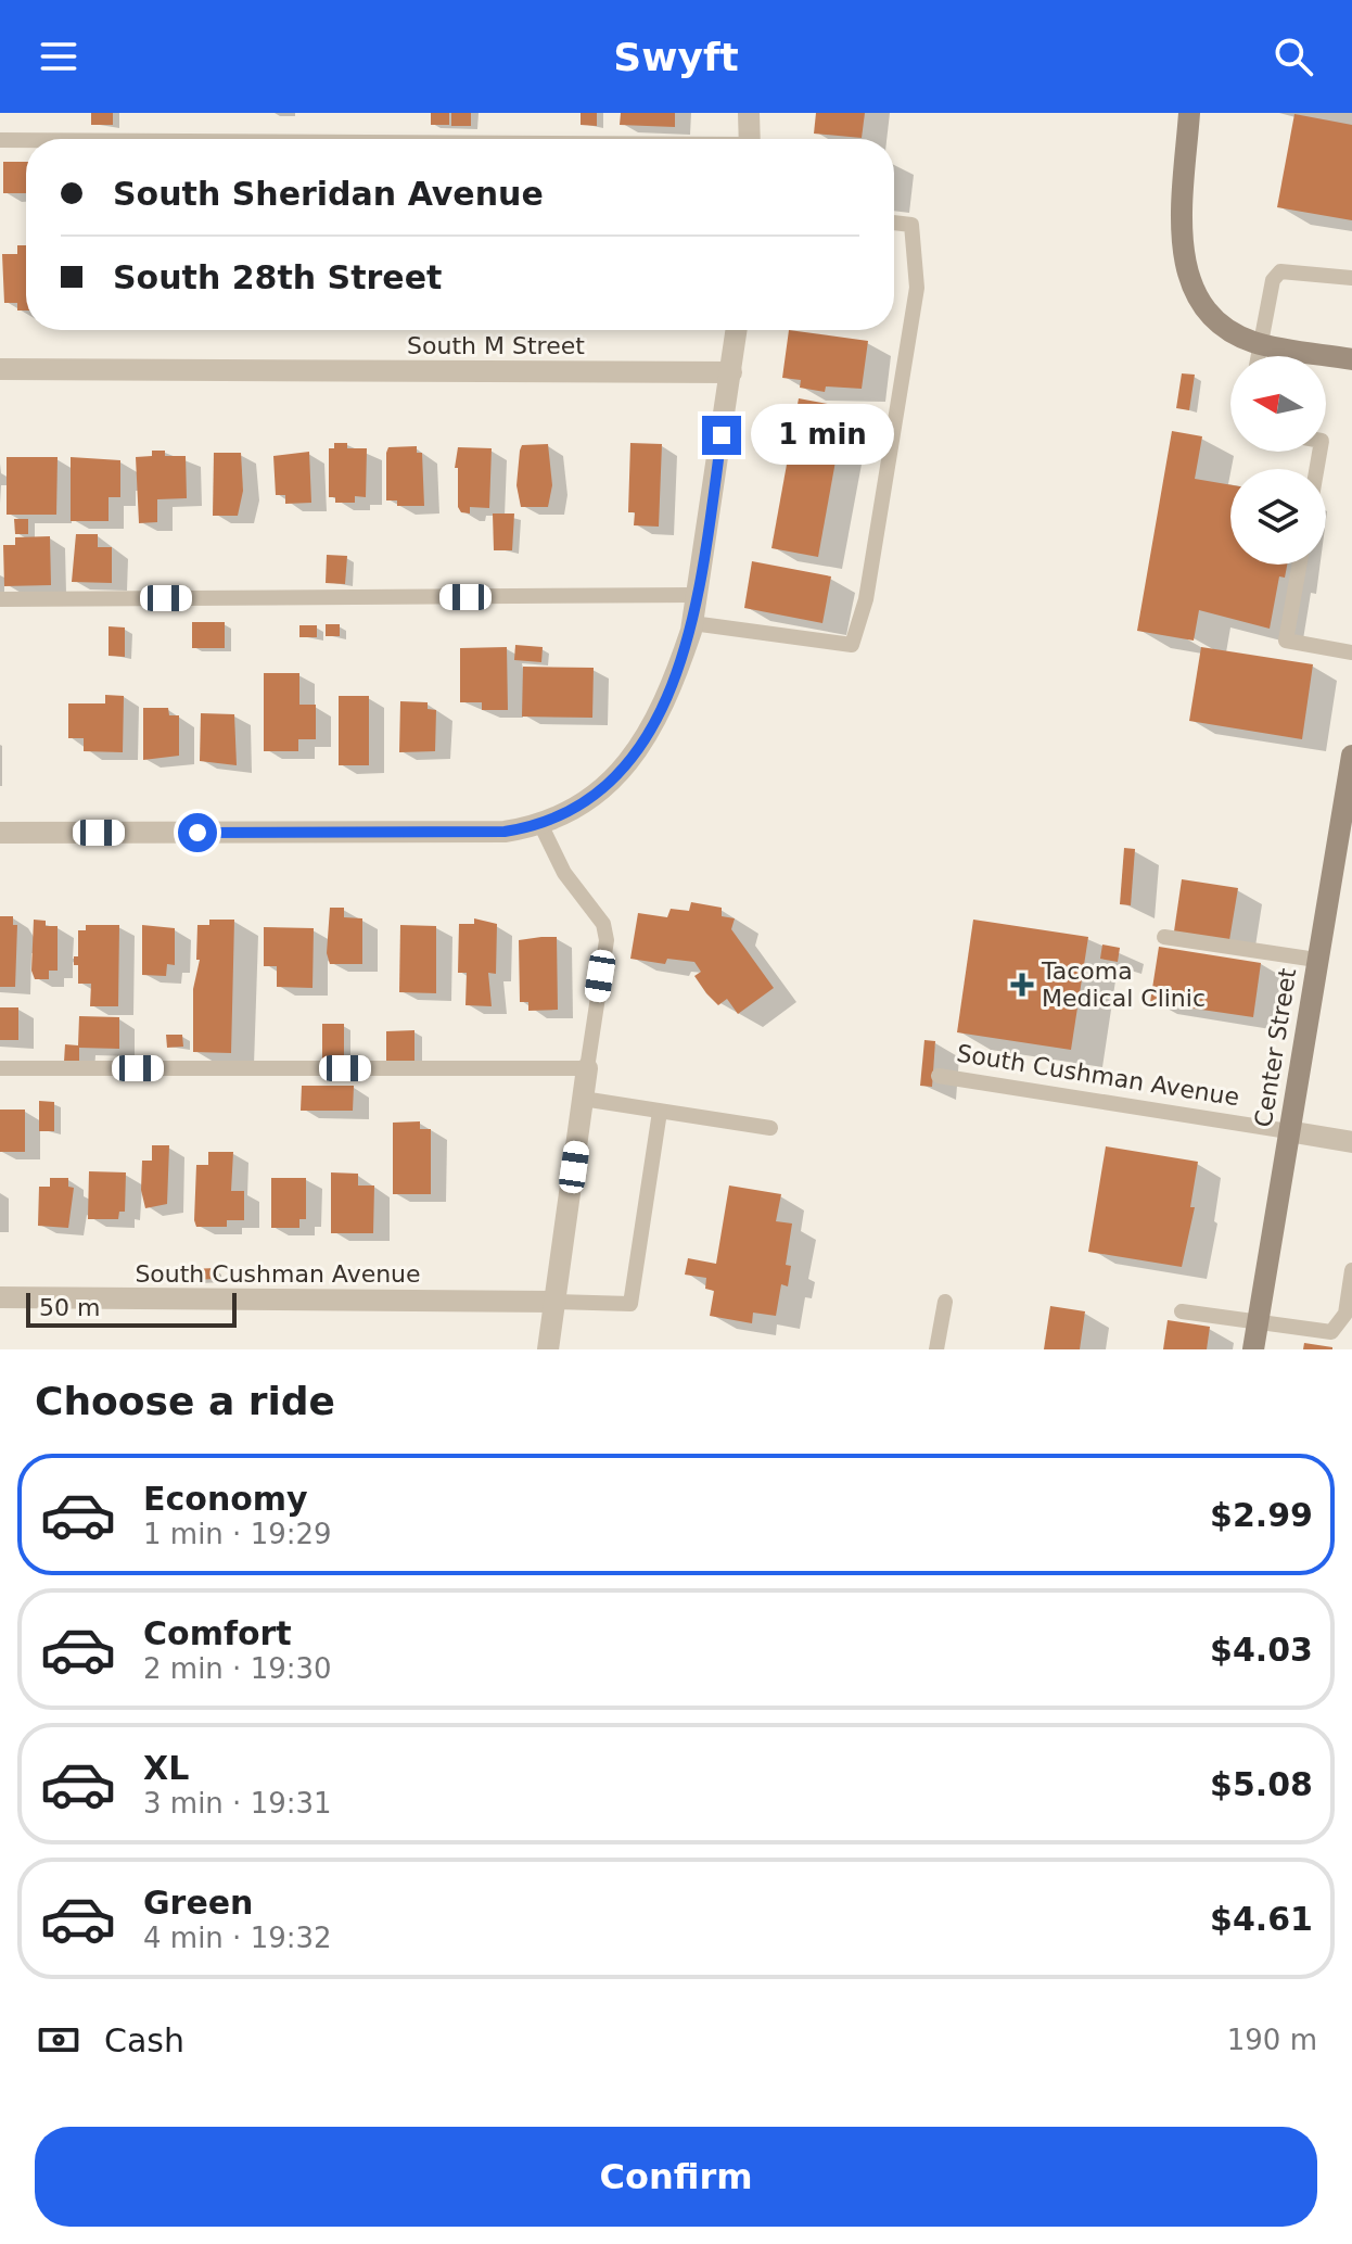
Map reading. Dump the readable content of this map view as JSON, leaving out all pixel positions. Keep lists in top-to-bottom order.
{
  "streets": {
    "main road": ["Center Street"],
    "street": ["South M Street", "South Cushman Avenue"]
  },
  "crossings": [
    ["Center Street", "South Cushman Avenue"]
  ],
  "places": {
    "health": ["Tacoma Medical Clinic"]
  },
  "scale_bar": "50 m",
  "north": "left",
  "page": {
    "header": "Swyft",
    "banner": ["South Sheridan Avenue", "South 28th Street"],
    "bubble": "1 min",
    "scale": "50 m",
    "heading": "Choose a ride",
    "list": [
      {
        "name": "Economy",
        "note": "1 min · 19:29",
        "value": "$2.99"
      },
      {
        "name": "Comfort",
        "note": "2 min · 19:30",
        "value": "$4.03"
      },
      {
        "name": "XL",
        "note": "3 min · 19:31",
        "value": "$5.08"
      },
      {
        "name": "Green",
        "note": "4 min · 19:32",
        "value": "$4.61"
      }
    ],
    "pay": ["Cash", "190 m"],
    "buttons": "Confirm"
  }
}
